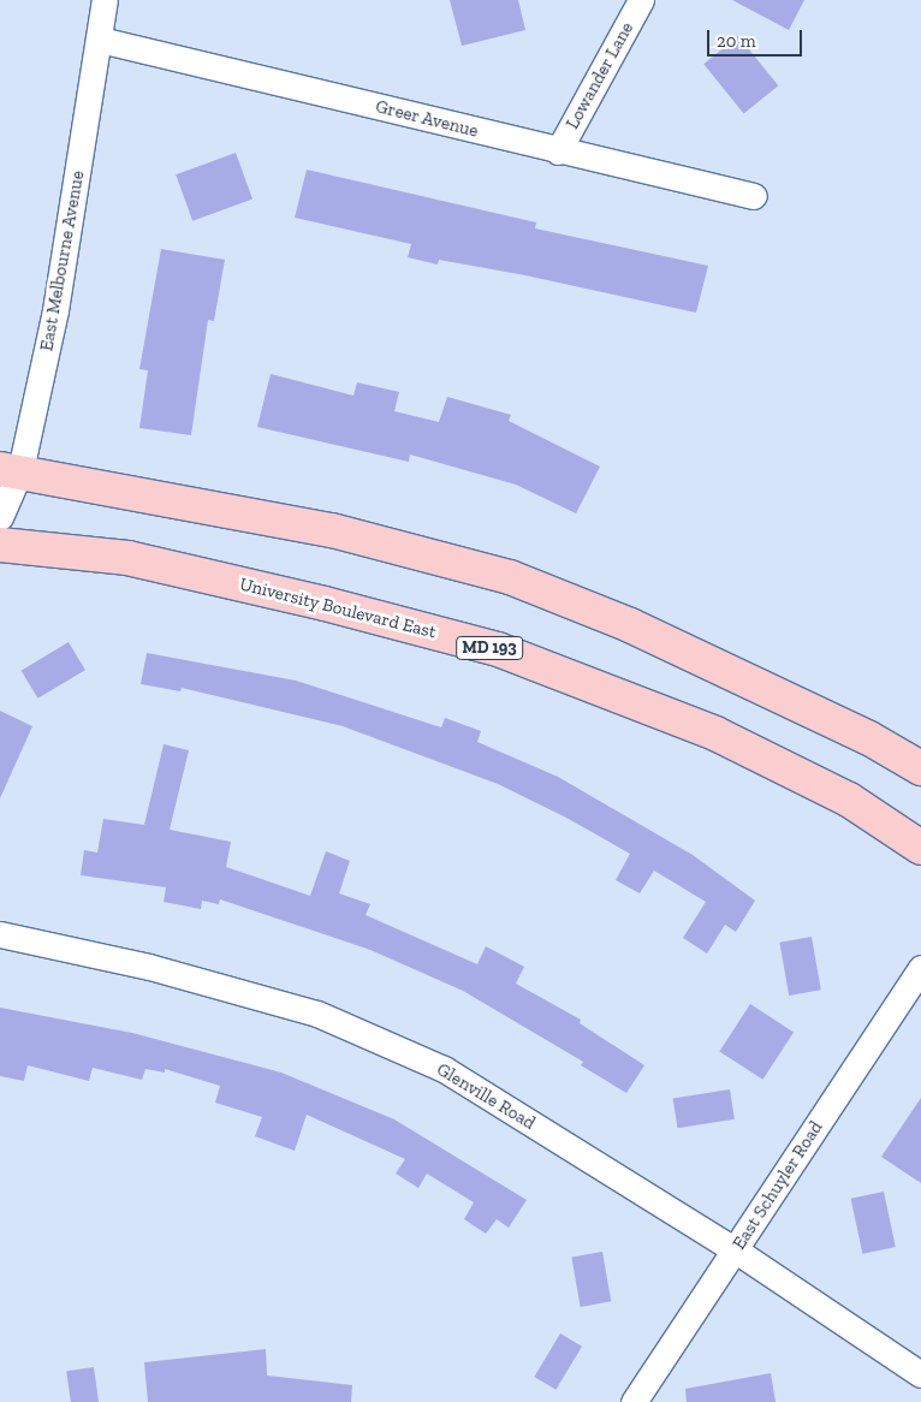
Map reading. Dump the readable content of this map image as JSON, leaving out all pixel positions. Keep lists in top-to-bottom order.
{
  "streets": {
    "main road": ["University Boulevard East", "MD 193"],
    "street": [
      "Lowander Lane",
      "Greer Avenue",
      "East Melbourne Avenue",
      "Glenville Road",
      "East Schuyler Road"
    ]
  },
  "crossings": [
    ["Lowander Lane", "Greer Avenue"],
    ["Greer Avenue", "East Melbourne Avenue"],
    ["Glenville Road", "East Schuyler Road"]
  ],
  "scale_bar": "20 m"
}
